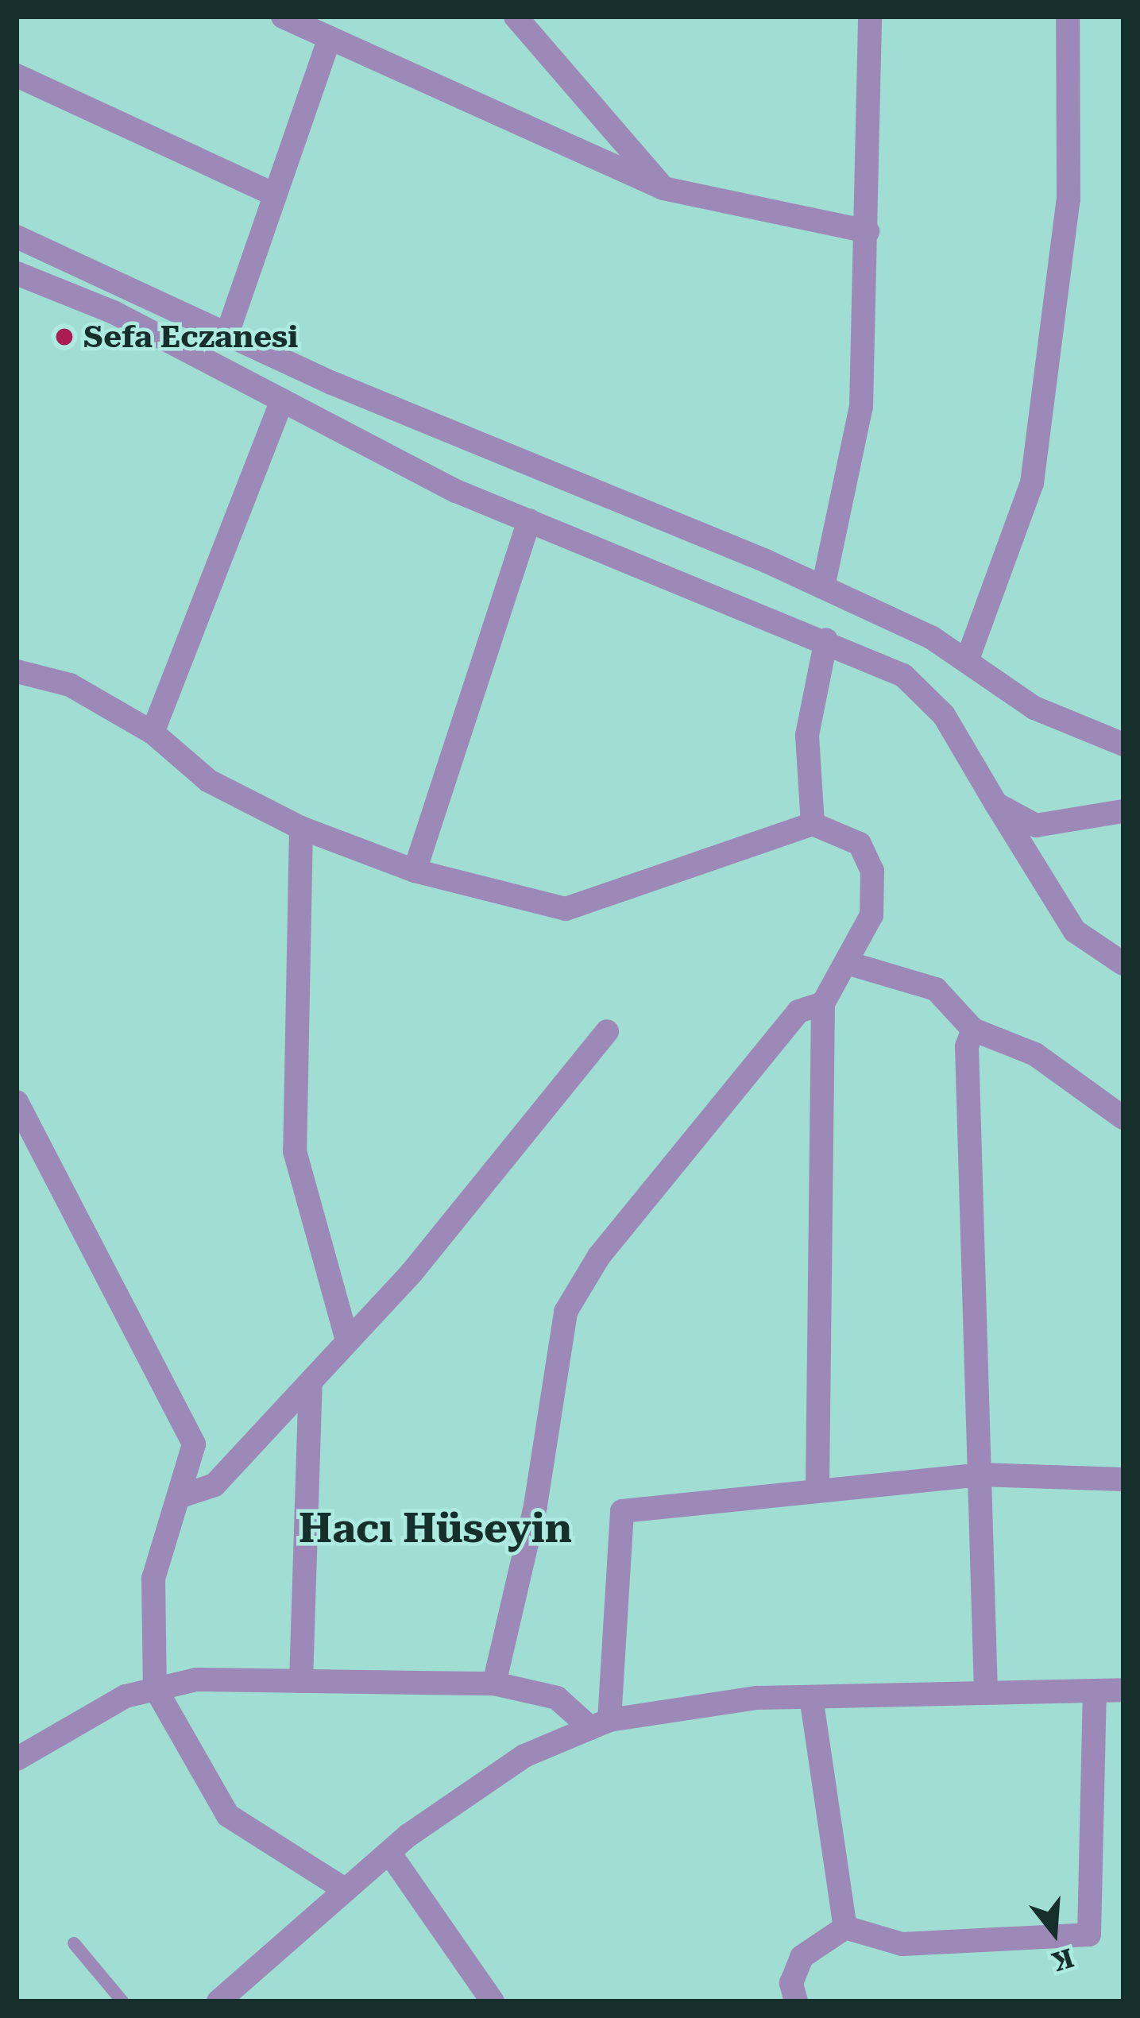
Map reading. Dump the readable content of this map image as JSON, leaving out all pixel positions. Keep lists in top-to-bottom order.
{
  "districts": ["Hacı Hüseyin"],
  "places": ["Sefa Eczanesi"],
  "north": "bottom"
}
